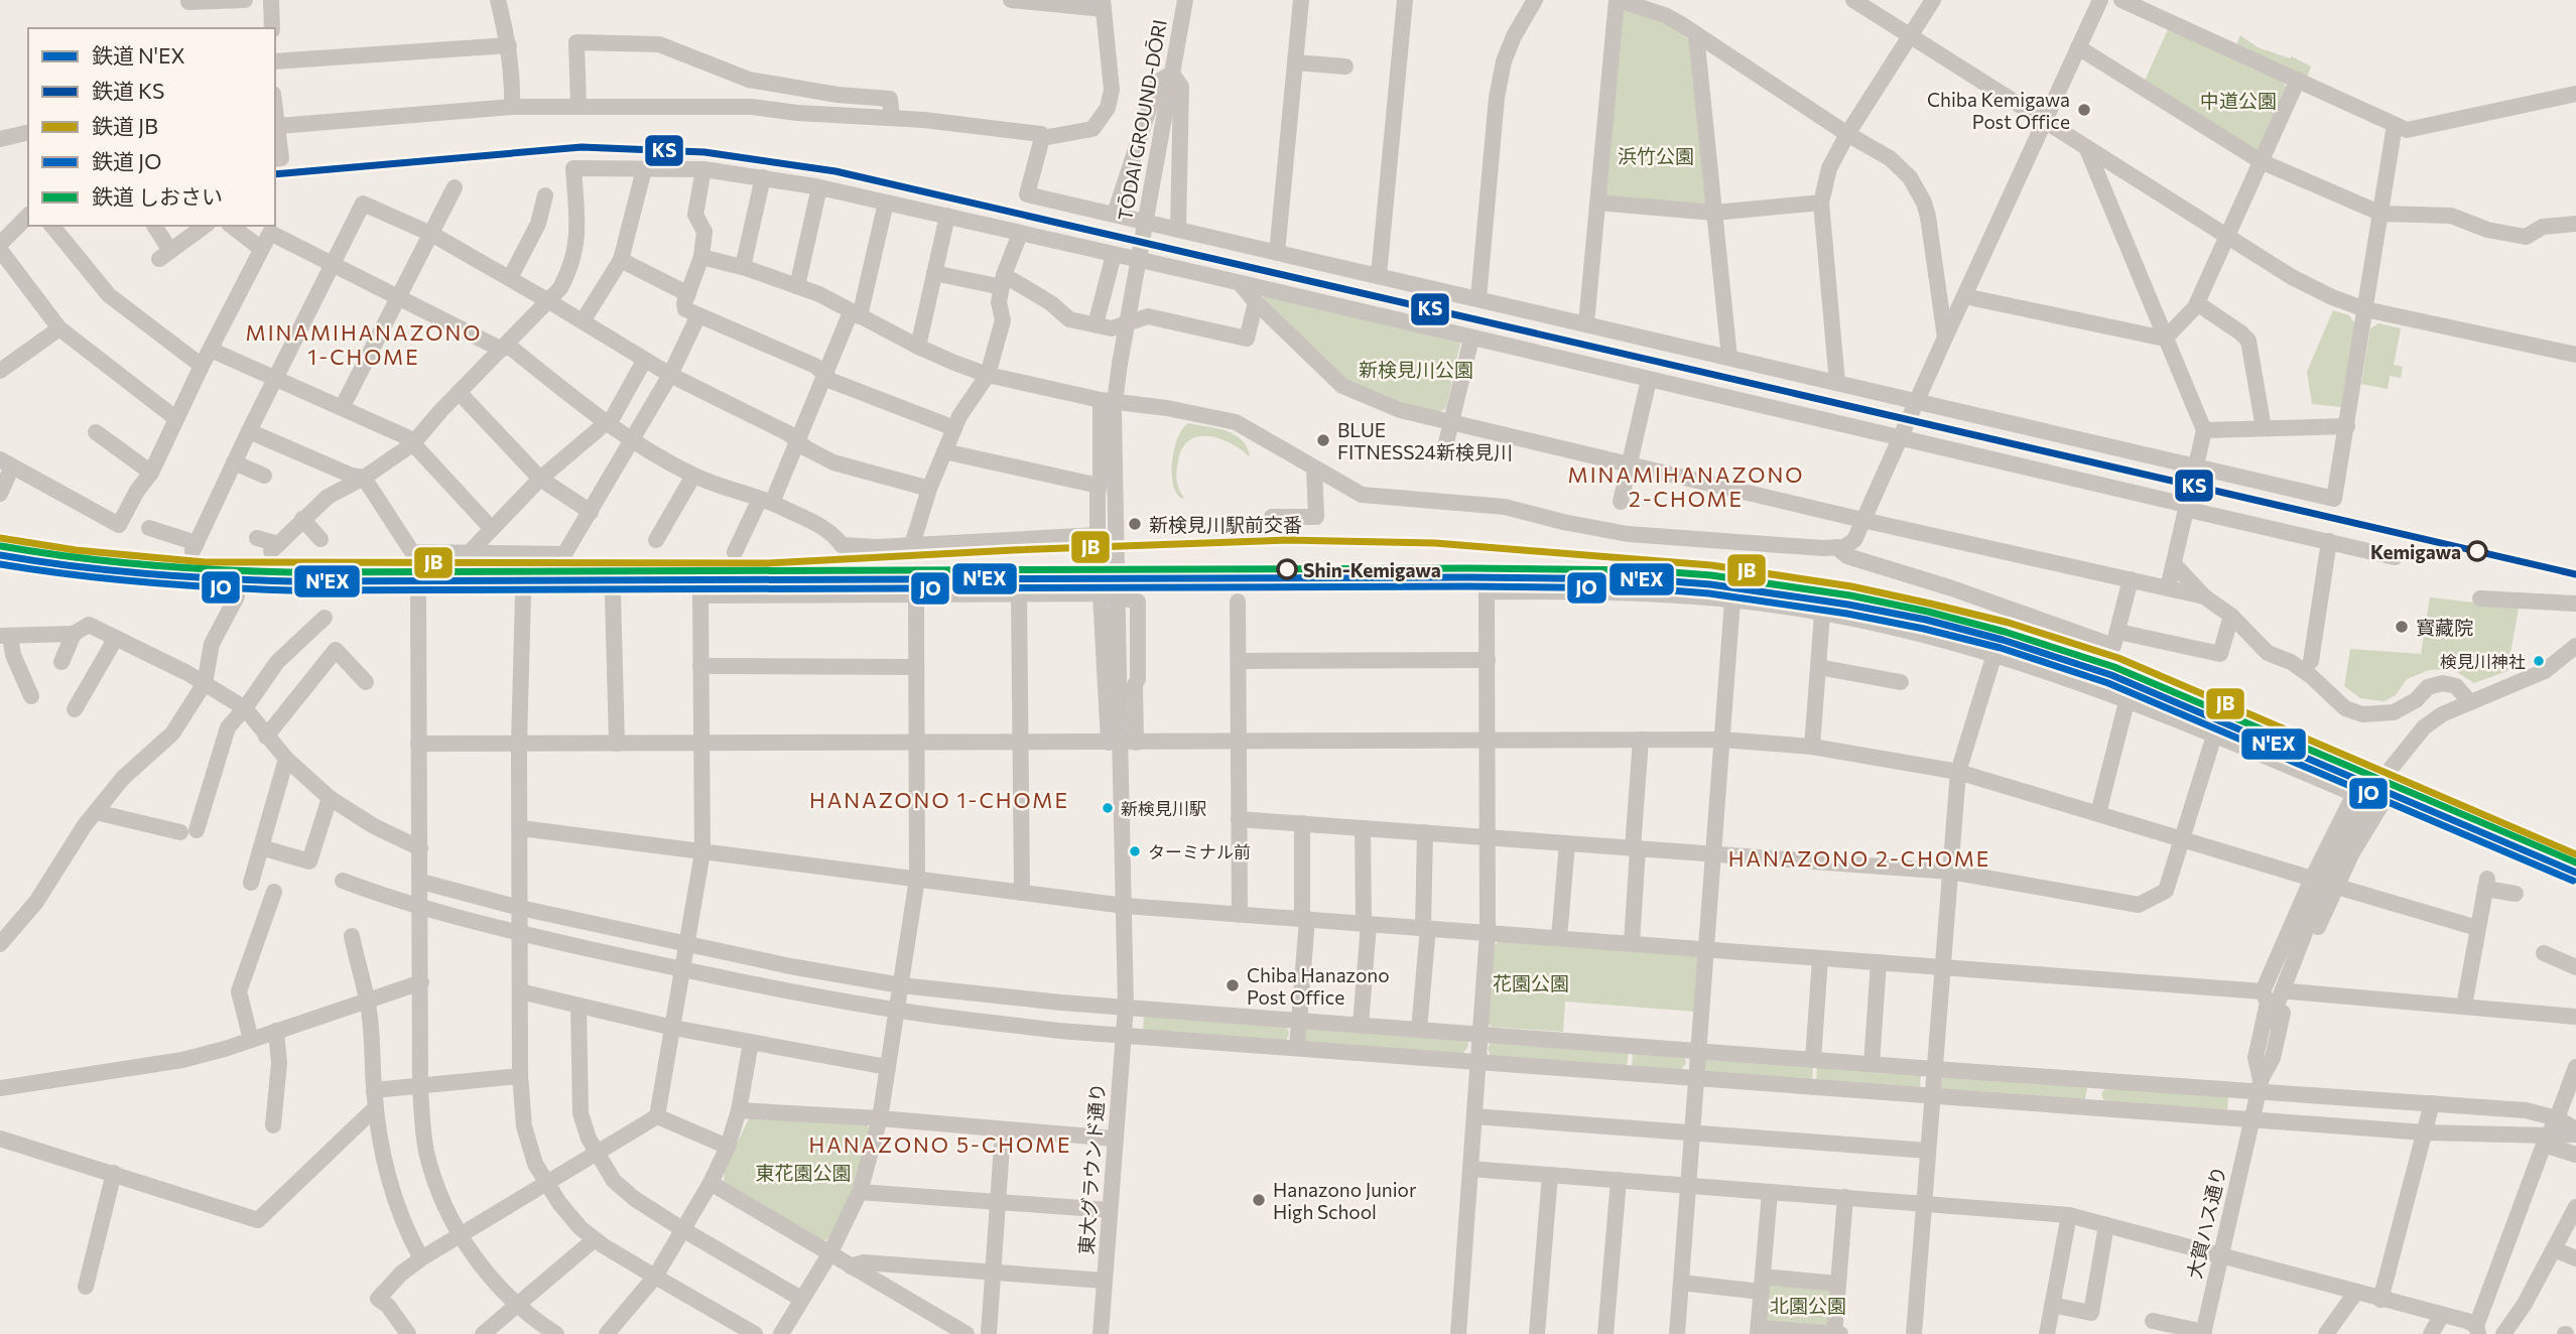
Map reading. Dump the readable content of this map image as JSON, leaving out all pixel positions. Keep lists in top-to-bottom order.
{
  "streets": {
    "street": ["TŌDAI GROUND-DŌRI", "東大グラウンド通り", "大賀ハス通り"]
  },
  "crossings": [
    ["TŌDAI GROUND-DŌRI", "東大グラウンド通り"]
  ],
  "districts": [
    "MINAMIHANAZONO 1-CHOME",
    "MINAMIHANAZONO 2-CHOME",
    "HANAZONO 1-CHOME",
    "HANAZONO 2-CHOME",
    "HANAZONO 5-CHOME"
  ],
  "parks": [
    "中道公園",
    "浜竹公園",
    "新検見川公園",
    "花園公園",
    "東花園公園",
    "北園公園"
  ],
  "places": [
    "Chiba Kemigawa Post Office",
    "BLUE FITNESS24新検見川",
    "新検見川駅前交番",
    "Kemigawa",
    "Shin-Kemigawa",
    "寳藏院",
    "検見川神社",
    "新検見川駅",
    "ターミナル前",
    "Chiba Hanazono Post Office",
    "Hanazono Junior High School"
  ],
  "lines": [
    "rail line KS",
    "rail line JB",
    "rail line しおさい",
    "rail line N'EX",
    "rail line JO"
  ],
  "legend": [
    "鉄道 N'EX",
    "鉄道 KS",
    "鉄道 JB",
    "鉄道 JO",
    "鉄道 しおさい"
  ]
}
